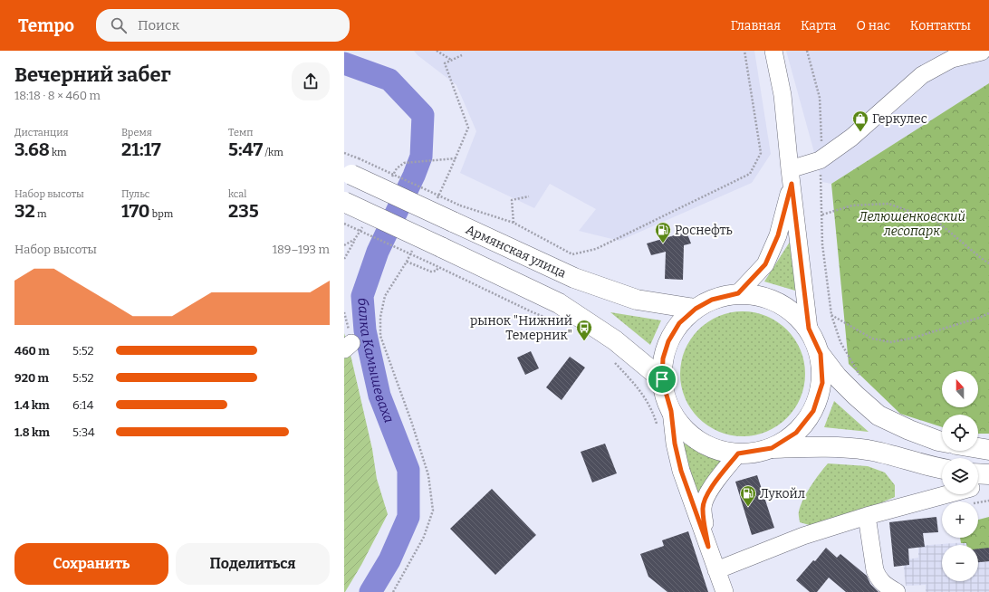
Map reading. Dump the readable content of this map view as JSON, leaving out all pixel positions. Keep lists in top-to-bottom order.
{
  "streets": {
    "main road": ["Армянская улица"]
  },
  "water": ["балка Камышеваха"],
  "parks": ["Лелюшенковский лесопарк"],
  "places": {
    "shop": ["Геркулес"],
    "fuel station": ["Роснефть", "Лукойл"],
    "bus stop": ["рынок \"Нижний Темерник\""]
  },
  "north": "top",
  "page": {
    "header": "Tempo",
    "search": "Поиск",
    "nav": [
      "Главная",
      "Карта",
      "О нас",
      "Контакты"
    ],
    "heading": ["Вечерний забег", "18:18 · 8 × 460 m"],
    "stats": [
      ["Дистанция", "3.68 km"],
      ["Время", "21:17"],
      ["Темп", "5:47 /km"],
      ["Набор высоты", "32 m"],
      ["Пульс", "170 bpm"],
      ["kcal", "235"]
    ],
    "chart": ["Набор высоты", "189–193 m"],
    "list": [
      {
        "name": "460 m",
        "note": "5:52"
      },
      {
        "name": "920 m",
        "note": "5:52"
      },
      {
        "name": "1.4 km",
        "note": "6:14"
      },
      {
        "name": "1.8 km",
        "note": "5:34"
      }
    ],
    "map_buttons": ["+", "−"],
    "buttons": ["Сохранить", "Поделиться"]
  }
}
